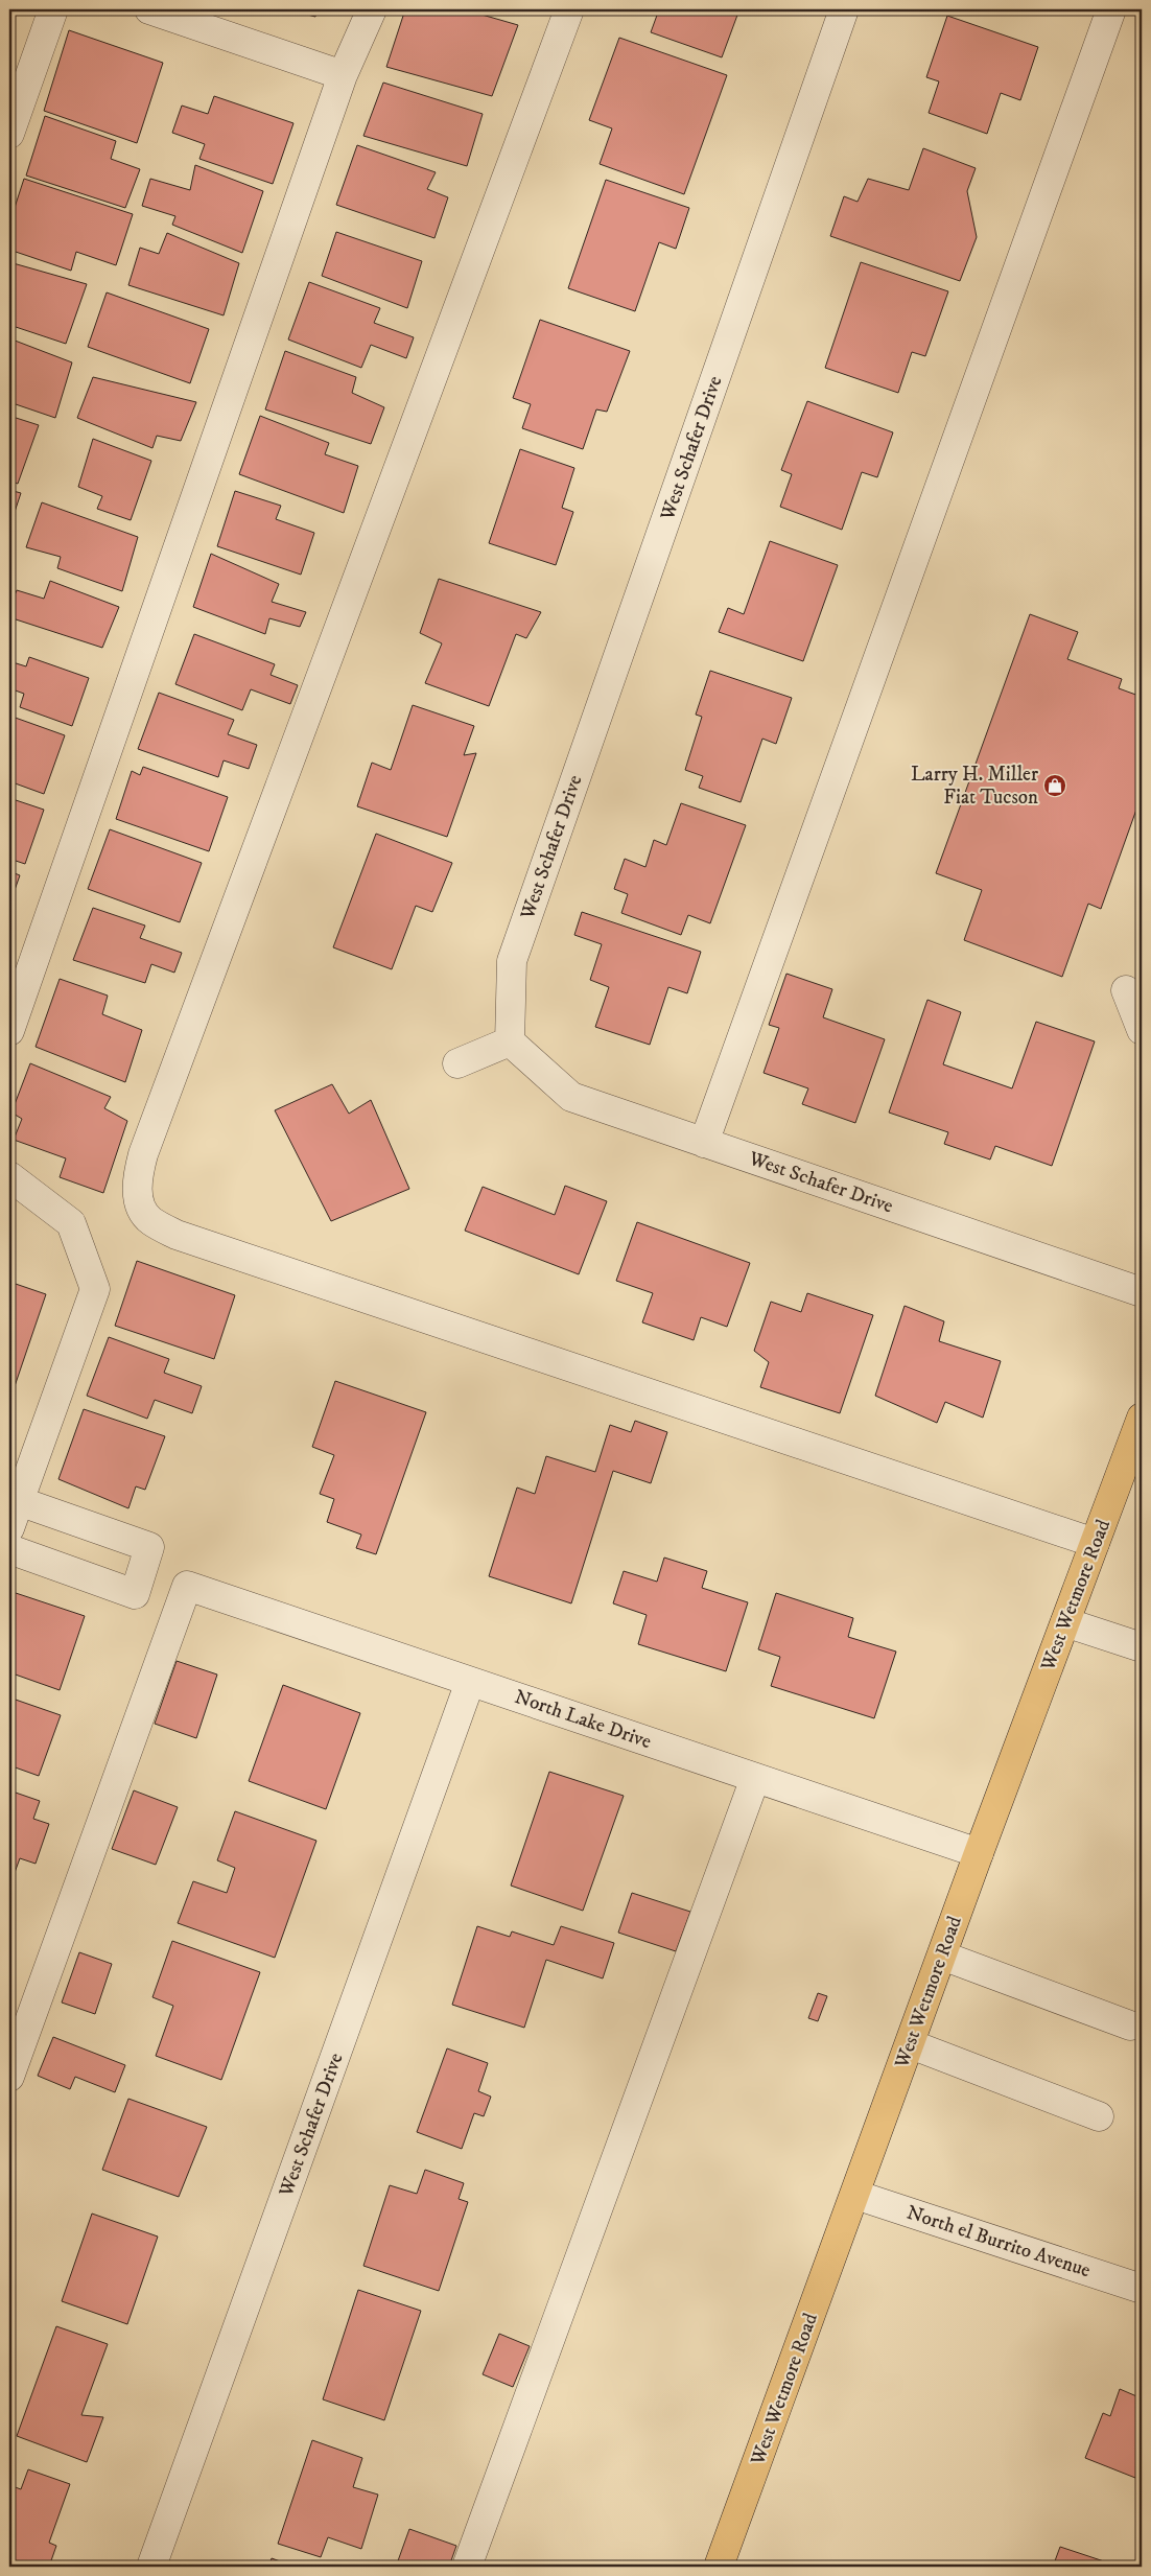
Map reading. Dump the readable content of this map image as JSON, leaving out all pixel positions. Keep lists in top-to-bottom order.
{
  "streets": {
    "main road": ["West Wetmore Road"],
    "street": ["West Schafer Drive", "North Lake Drive", "North el Burrito Avenue"]
  },
  "crossings": [
    ["West Schafer Drive", "North Lake Drive"],
    ["West Wetmore Road", "North Lake Drive"],
    ["West Wetmore Road", "North el Burrito Avenue"]
  ],
  "places": {
    "shop": ["Larry H. Miller Fiat Tucson"]
  }
}
